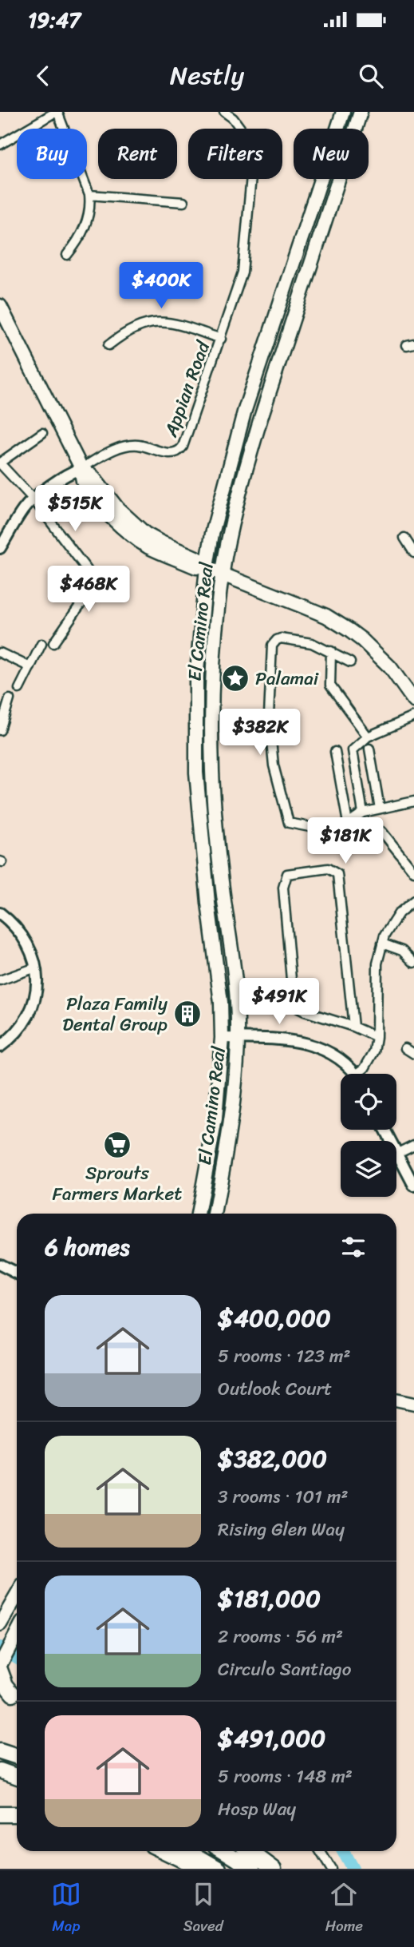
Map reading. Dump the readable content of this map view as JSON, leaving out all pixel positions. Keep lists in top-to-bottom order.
{
  "streets": {
    "main road": ["El Camino Real"],
    "street": ["Appian Road"]
  },
  "places": {
    "place": ["Palamai"],
    "building": ["Plaza Family Dental Group"],
    "supermarket": ["Sprouts Farmers Market"]
  },
  "page": {
    "status": "19:47",
    "header": "Nestly",
    "chip": [
      "Buy",
      "Rent",
      "Filters",
      "New"
    ],
    "price": [
      "$400K",
      "$515K",
      "$468K",
      "$382K",
      "$181K",
      "$491K"
    ],
    "heading": "6 homes",
    "list": [
      {
        "name": "$400,000",
        "note": "5 rooms · 123 m² · Outlook Court"
      },
      {
        "name": "$382,000",
        "note": "3 rooms · 101 m² · Rising Glen Way"
      },
      {
        "name": "$181,000",
        "note": "2 rooms · 56 m² · Circulo Santiago"
      },
      {
        "name": "$491,000",
        "note": "5 rooms · 148 m² · Hosp Way"
      }
    ],
    "tabs": ["Map", "Saved", "Home"]
  }
}
